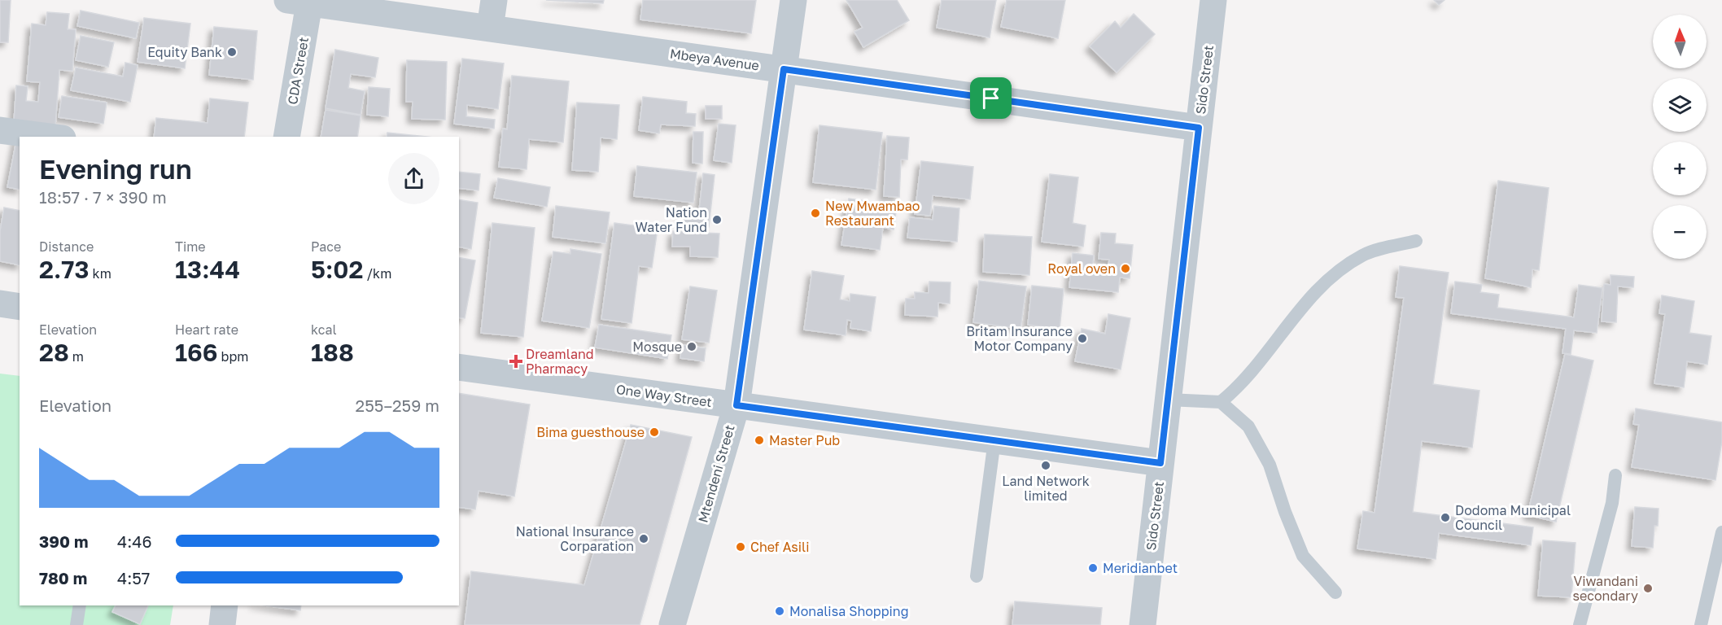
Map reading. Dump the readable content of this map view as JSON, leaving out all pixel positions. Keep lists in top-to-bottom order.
{
  "streets": {
    "street": [
      "Mbeya Avenue",
      "CDA Street",
      "Sido Street",
      "One Way Street",
      "Mtendeni Street"
    ]
  },
  "crossings": [
    ["Mbeya Avenue", "CDA Street"],
    ["Mbeya Avenue", "Sido Street"],
    ["Mbeya Avenue", "Mtendeni Street"],
    ["Sido Street", "One Way Street"],
    ["One Way Street", "Mtendeni Street"]
  ],
  "places": {
    "other": [
      "Equity Bank",
      "New Mwambao Restaurant",
      "Nation Water Fund",
      "Royal oven",
      "Britam Insurance Motor Company",
      "Mosque",
      "Bima guesthouse",
      "Master Pub",
      "Land Network limited",
      "Dodoma Municipal Council",
      "National Insurance Corparation",
      "Chef Asili",
      "Meridianbet",
      "Viwandani secondary",
      "Monalisa Shopping"
    ],
    "health": ["Dreamland Pharmacy"]
  },
  "north": "top",
  "page": {
    "map_buttons": ["+", "−"],
    "heading": ["Evening run", "18:57 · 7 × 390 m"],
    "stats": [
      ["Distance", "2.73 km"],
      ["Time", "13:44"],
      ["Pace", "5:02 /km"],
      ["Elevation", "28 m"],
      ["Heart rate", "166 bpm"],
      ["kcal", "188"]
    ],
    "chart": ["Elevation", "255–259 m"],
    "list": [
      {
        "name": "390 m",
        "note": "4:46"
      },
      {
        "name": "780 m",
        "note": "4:57"
      }
    ]
  }
}
